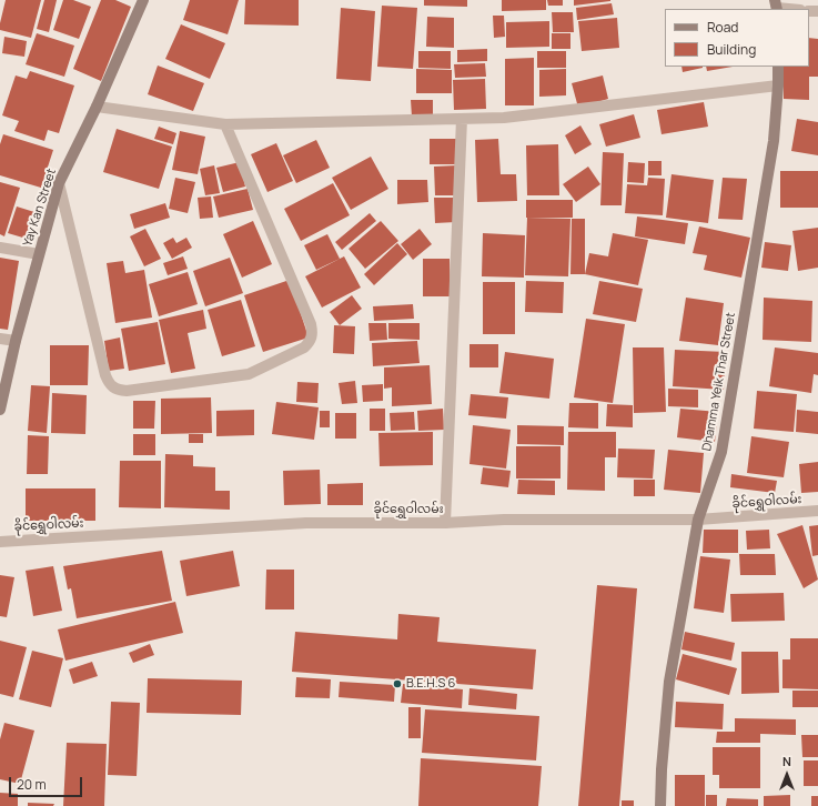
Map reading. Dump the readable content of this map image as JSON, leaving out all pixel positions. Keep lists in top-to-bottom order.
{
  "streets": {
    "main road": ["Yay Kan Street", "Dhamma Yeik Thar Street"],
    "street": ["ခိုင်ရွှေဝါလမ်း"]
  },
  "crossings": [
    ["Dhamma Yeik Thar Street", "ခိုင်ရွှေဝါလမ်း"]
  ],
  "places": ["B.E.H.S 6"],
  "legend": ["Road", "Building"],
  "scale_bar": "20 m",
  "north": "top"
}
